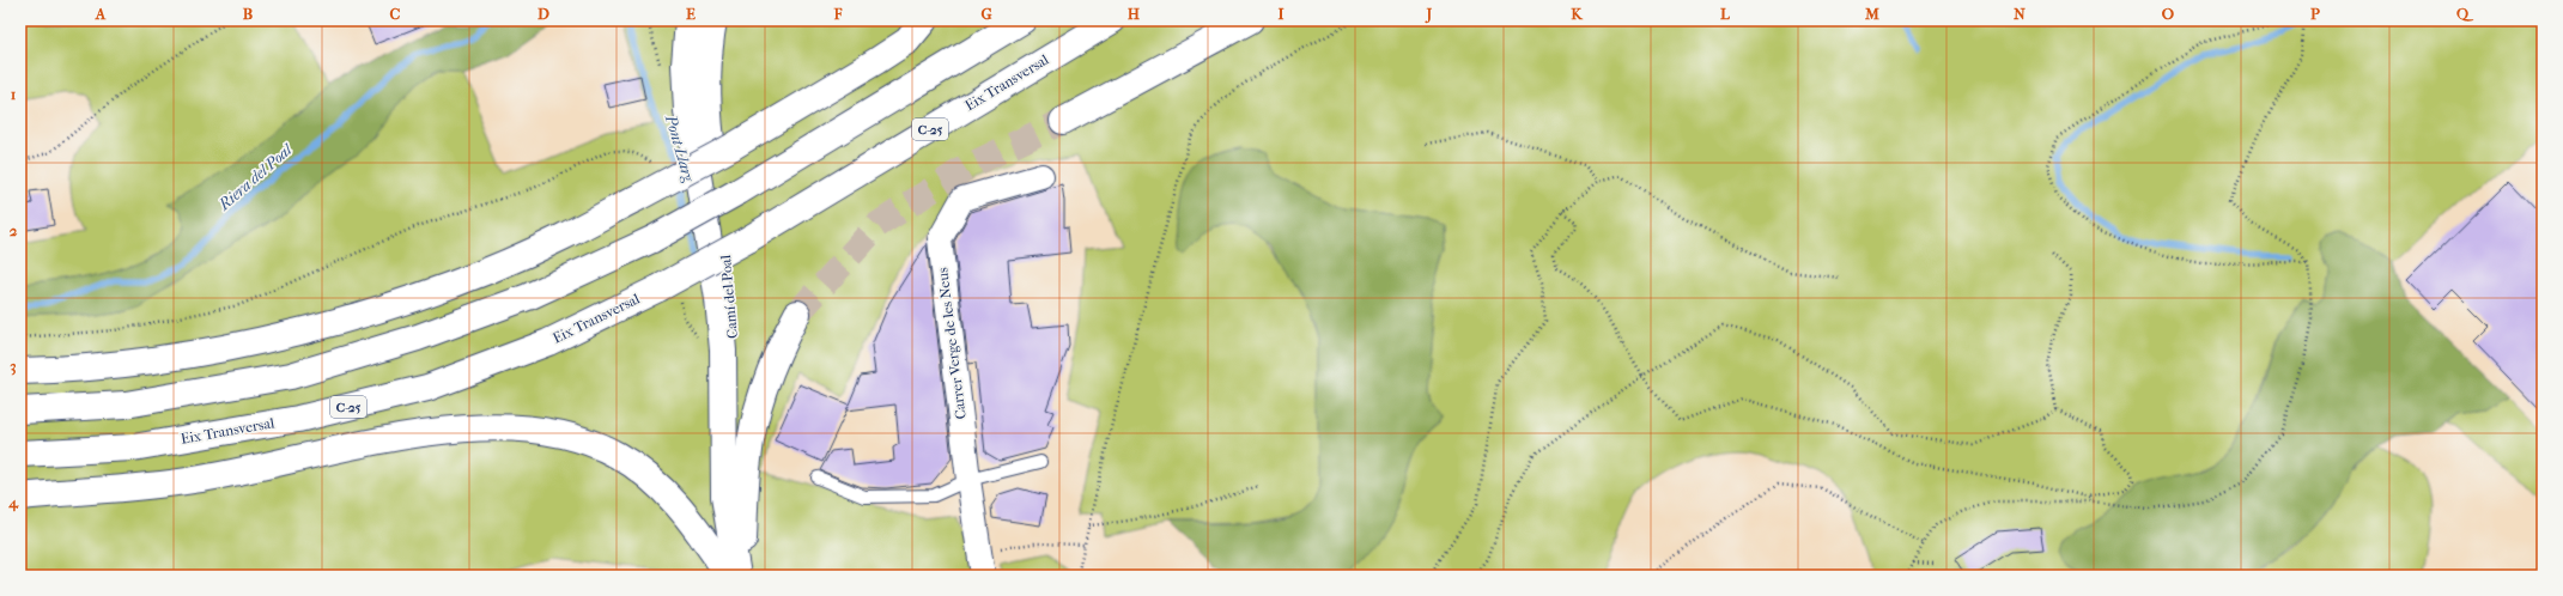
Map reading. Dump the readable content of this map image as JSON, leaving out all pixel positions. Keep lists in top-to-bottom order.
{
  "streets": {
    "main road": ["Eix Transversal", "C-25", "Camí del Poal"],
    "street": ["Carrer Verge de les Neus"]
  },
  "water": ["Pont Llarg", "Riera del Poal"],
  "grid": {
    "columns": [
      "A",
      "B",
      "C",
      "D",
      "E",
      "F",
      "G",
      "H",
      "I",
      "J",
      "K",
      "L",
      "M",
      "N",
      "O",
      "P",
      "Q"
    ],
    "rows": [
      "1",
      "2",
      "3",
      "4"
    ]
  }
}
